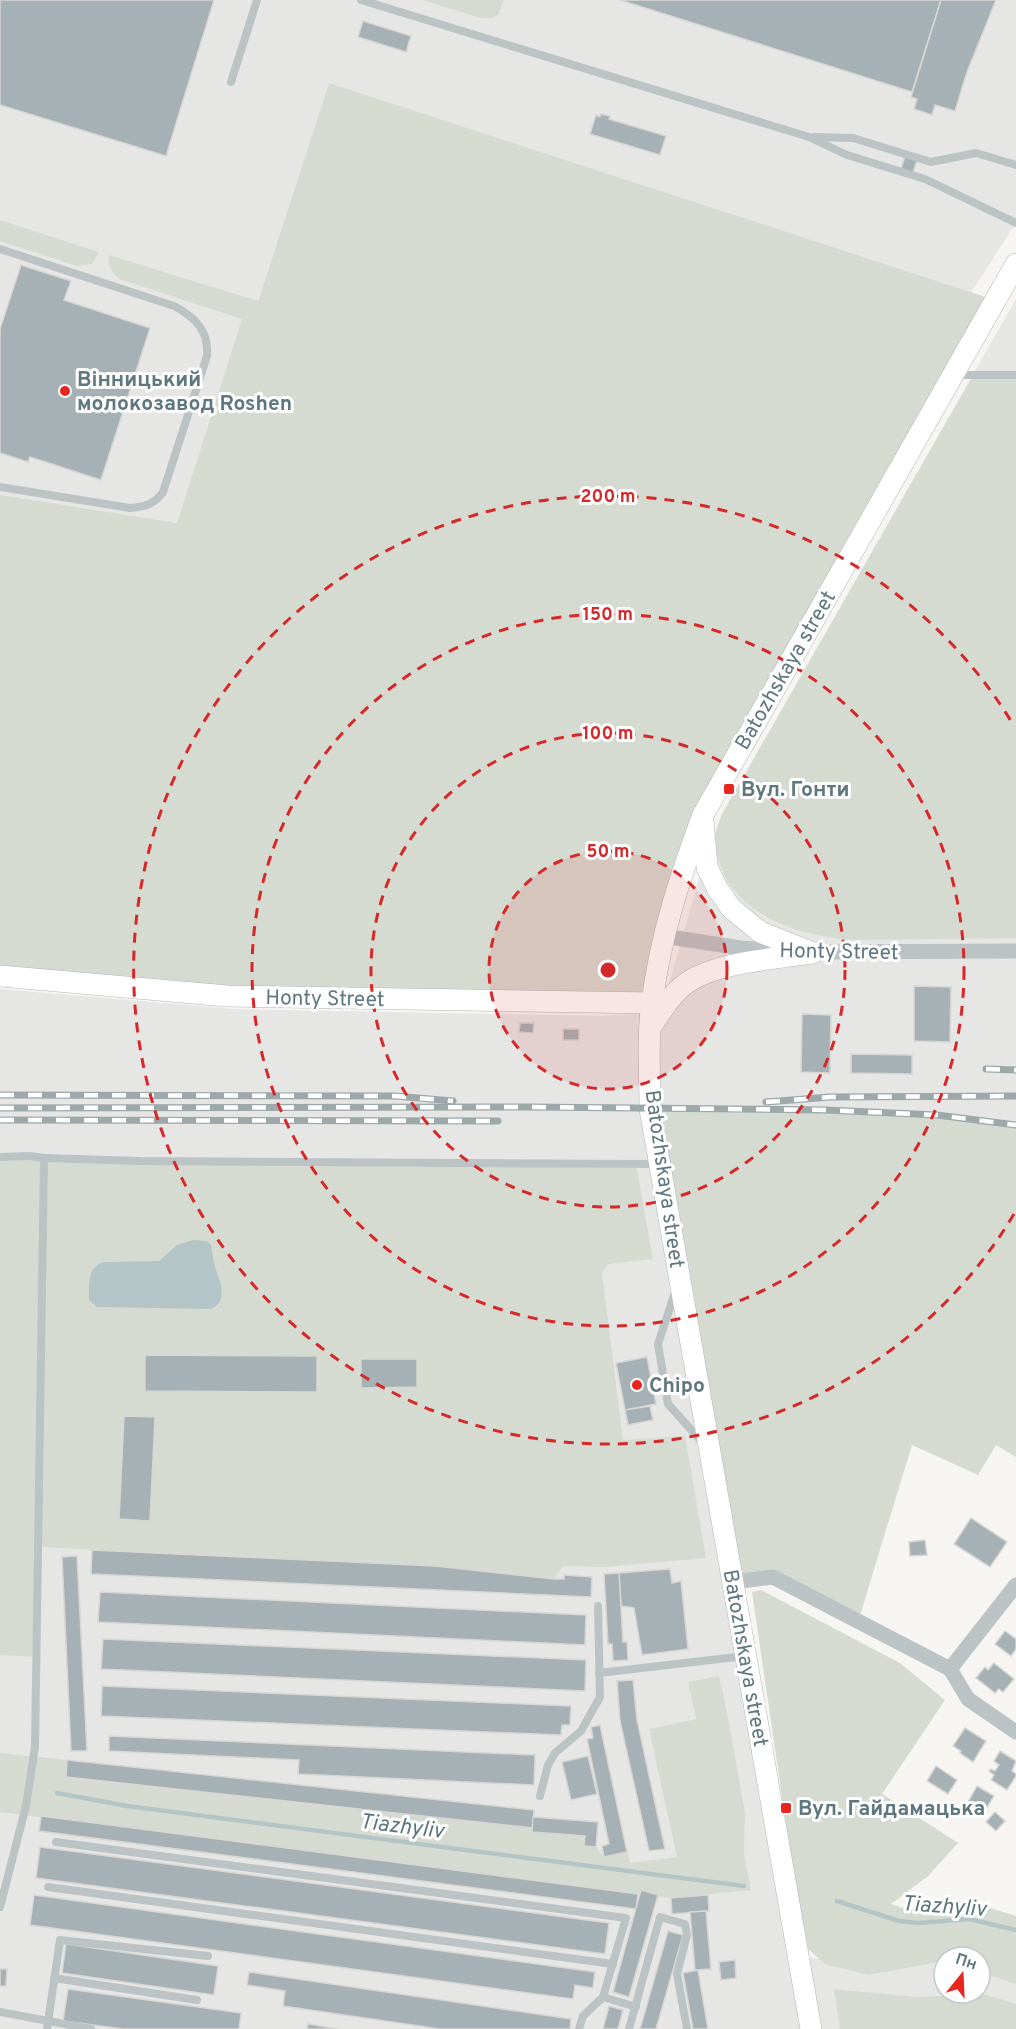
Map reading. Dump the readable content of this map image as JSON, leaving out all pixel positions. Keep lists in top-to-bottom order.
{
  "streets": {
    "street": ["Batozhskaya street", "Honty Street"]
  },
  "crossings": [
    ["Batozhskaya street", "Honty Street"]
  ],
  "water": ["Tiazhyliv"],
  "places": {
    "other": ["Вінницький молокозавод Roshen", "Chipo"],
    "transit": ["Вул. Гонти", "Вул. Гайдамацька"]
  },
  "north": "top",
  "rings": [
    "200 m",
    "150 m",
    "100 m",
    "50 m"
  ]
}
